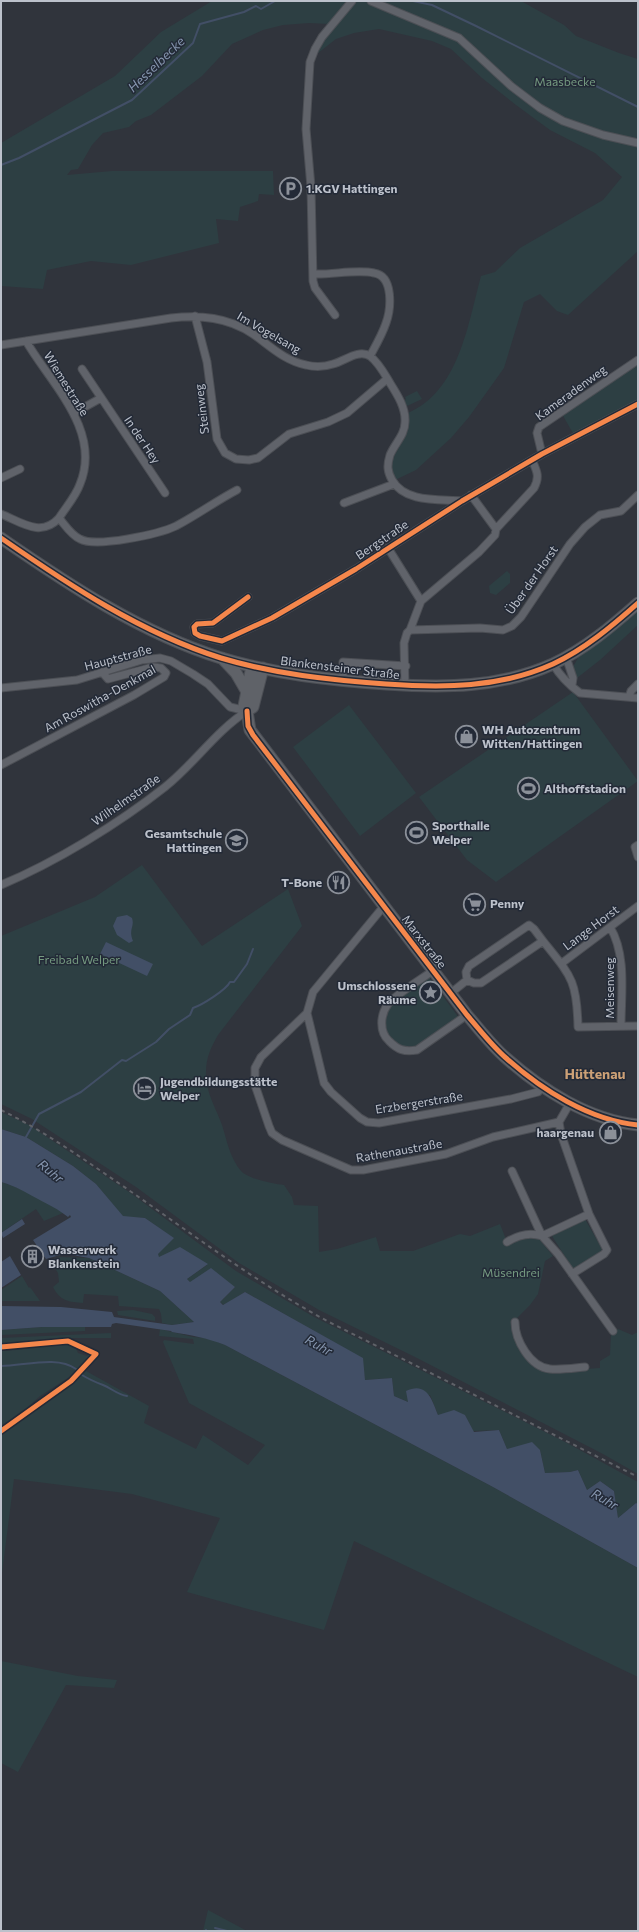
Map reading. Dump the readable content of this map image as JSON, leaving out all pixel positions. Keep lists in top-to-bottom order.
{
  "streets": {
    "main road": ["Blankensteiner Straße", "Marxstraße"],
    "street": [
      "Im Vogelsang",
      "Wiemestraße",
      "Kameradenweg",
      "Steinweg",
      "In der Hey",
      "Bergstraße",
      "Über der Horst",
      "Hauptstraße",
      "Am Roswitha-Denkmal",
      "Wilhelmstraße",
      "Lange Horst",
      "Meisenweg",
      "Erzbergerstraße",
      "Rathenaustraße"
    ]
  },
  "crossings": [
    ["Im Vogelsang", "Wiemestraße"],
    ["Im Vogelsang", "Steinweg"],
    ["Kameradenweg", "Bergstraße"],
    ["Hauptstraße", "Am Roswitha-Denkmal"],
    ["Hauptstraße", "Wilhelmstraße"],
    ["Hauptstraße", "Marxstraße"],
    ["Blankensteiner Straße", "Marxstraße"],
    ["Wilhelmstraße", "Marxstraße"],
    ["Lange Horst", "Meisenweg"],
    ["Marxstraße", "Erzbergerstraße"],
    ["Erzbergerstraße", "Rathenaustraße"]
  ],
  "districts": ["Hüttenau"],
  "water": ["Hesselbecke", "Ruhr"],
  "parks": ["Maasbecke", "Freibad Welper", "Müsendrei"],
  "places": {
    "parking": ["1.KGV Hattingen"],
    "shop": ["WH Autozentrum Witten/Hattingen", "haargenau"],
    "sports": ["Althoffstadion", "Sporthalle Welper"],
    "school or university": ["Gesamtschule Hattingen"],
    "restaurant": ["T-Bone"],
    "supermarket": ["Penny"],
    "place": ["Umschlossene Räume"],
    "hotel": ["Jugendbildungsstätte Welper"],
    "building": ["Wasserwerk Blankenstein"]
  }
}
